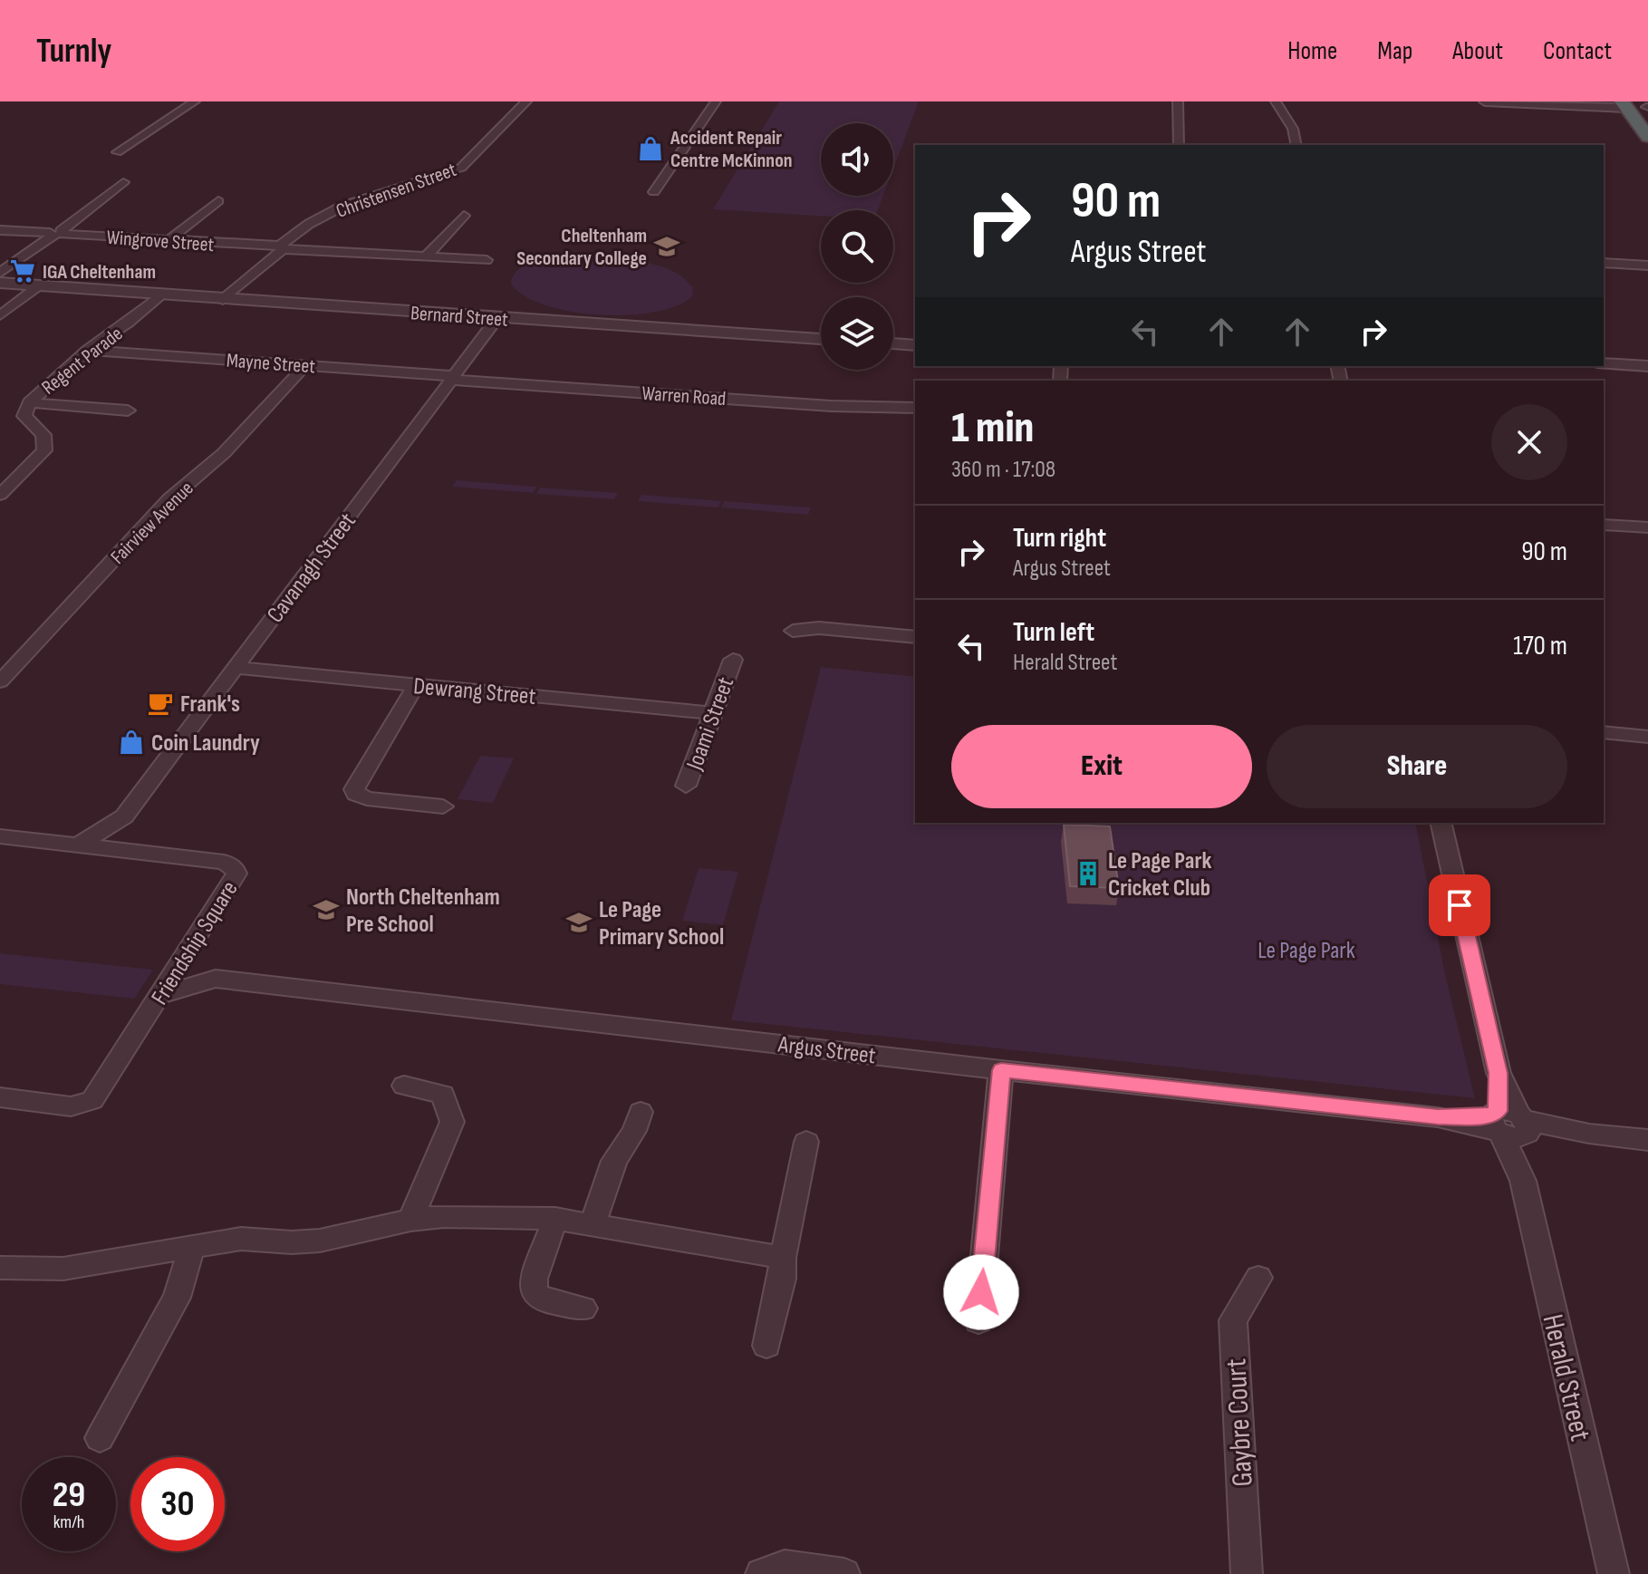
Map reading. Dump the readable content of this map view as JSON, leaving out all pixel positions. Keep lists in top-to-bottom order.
{
  "streets": {
    "street": [
      "Christensen Street",
      "Wingrove Street",
      "Bernard Street",
      "Regent Parade",
      "Mayne Street",
      "Warren Road",
      "Fairview Avenue",
      "Cavanagh Street",
      "Dewrang Street",
      "Joami Street",
      "Friendship Square",
      "Argus Street",
      "Herald Street",
      "Gaybre Court"
    ]
  },
  "crossings": [
    ["Christensen Street", "Wingrove Street"],
    ["Christensen Street", "Bernard Street"],
    ["Bernard Street", "Regent Parade"],
    ["Bernard Street", "Cavanagh Street"],
    ["Regent Parade", "Mayne Street"],
    ["Mayne Street", "Warren Road"],
    ["Mayne Street", "Fairview Avenue"],
    ["Mayne Street", "Cavanagh Street"],
    ["Warren Road", "Cavanagh Street"],
    ["Cavanagh Street", "Dewrang Street"],
    ["Cavanagh Street", "Friendship Square"],
    ["Dewrang Street", "Joami Street"],
    ["Friendship Square", "Argus Street"],
    ["Argus Street", "Herald Street"]
  ],
  "parks": ["Le Page Park"],
  "places": {
    "shop": ["Accident Repair Centre McKinnon", "Coin Laundry"],
    "school or university": ["Cheltenham Secondary College", "North Cheltenham Pre School", "Le Page Primary School"],
    "supermarket": ["IGA Cheltenham"],
    "cafe": ["Frank's"],
    "building": ["Le Page Park Cricket Club"]
  },
  "page": {
    "header": "Turnly",
    "nav": [
      "Home",
      "Map",
      "About",
      "Contact"
    ],
    "turn": ["90 m", "Argus Street"],
    "heading": ["1 min", "360 m · 17:08"],
    "list": [
      {
        "name": "Turn right",
        "note": "Argus Street",
        "value": "90 m"
      },
      {
        "name": "Turn left",
        "note": "Herald Street",
        "value": "170 m"
      }
    ],
    "buttons": ["Exit", "Share"],
    "speed": "29 km/h",
    "limit": "30"
  }
}
